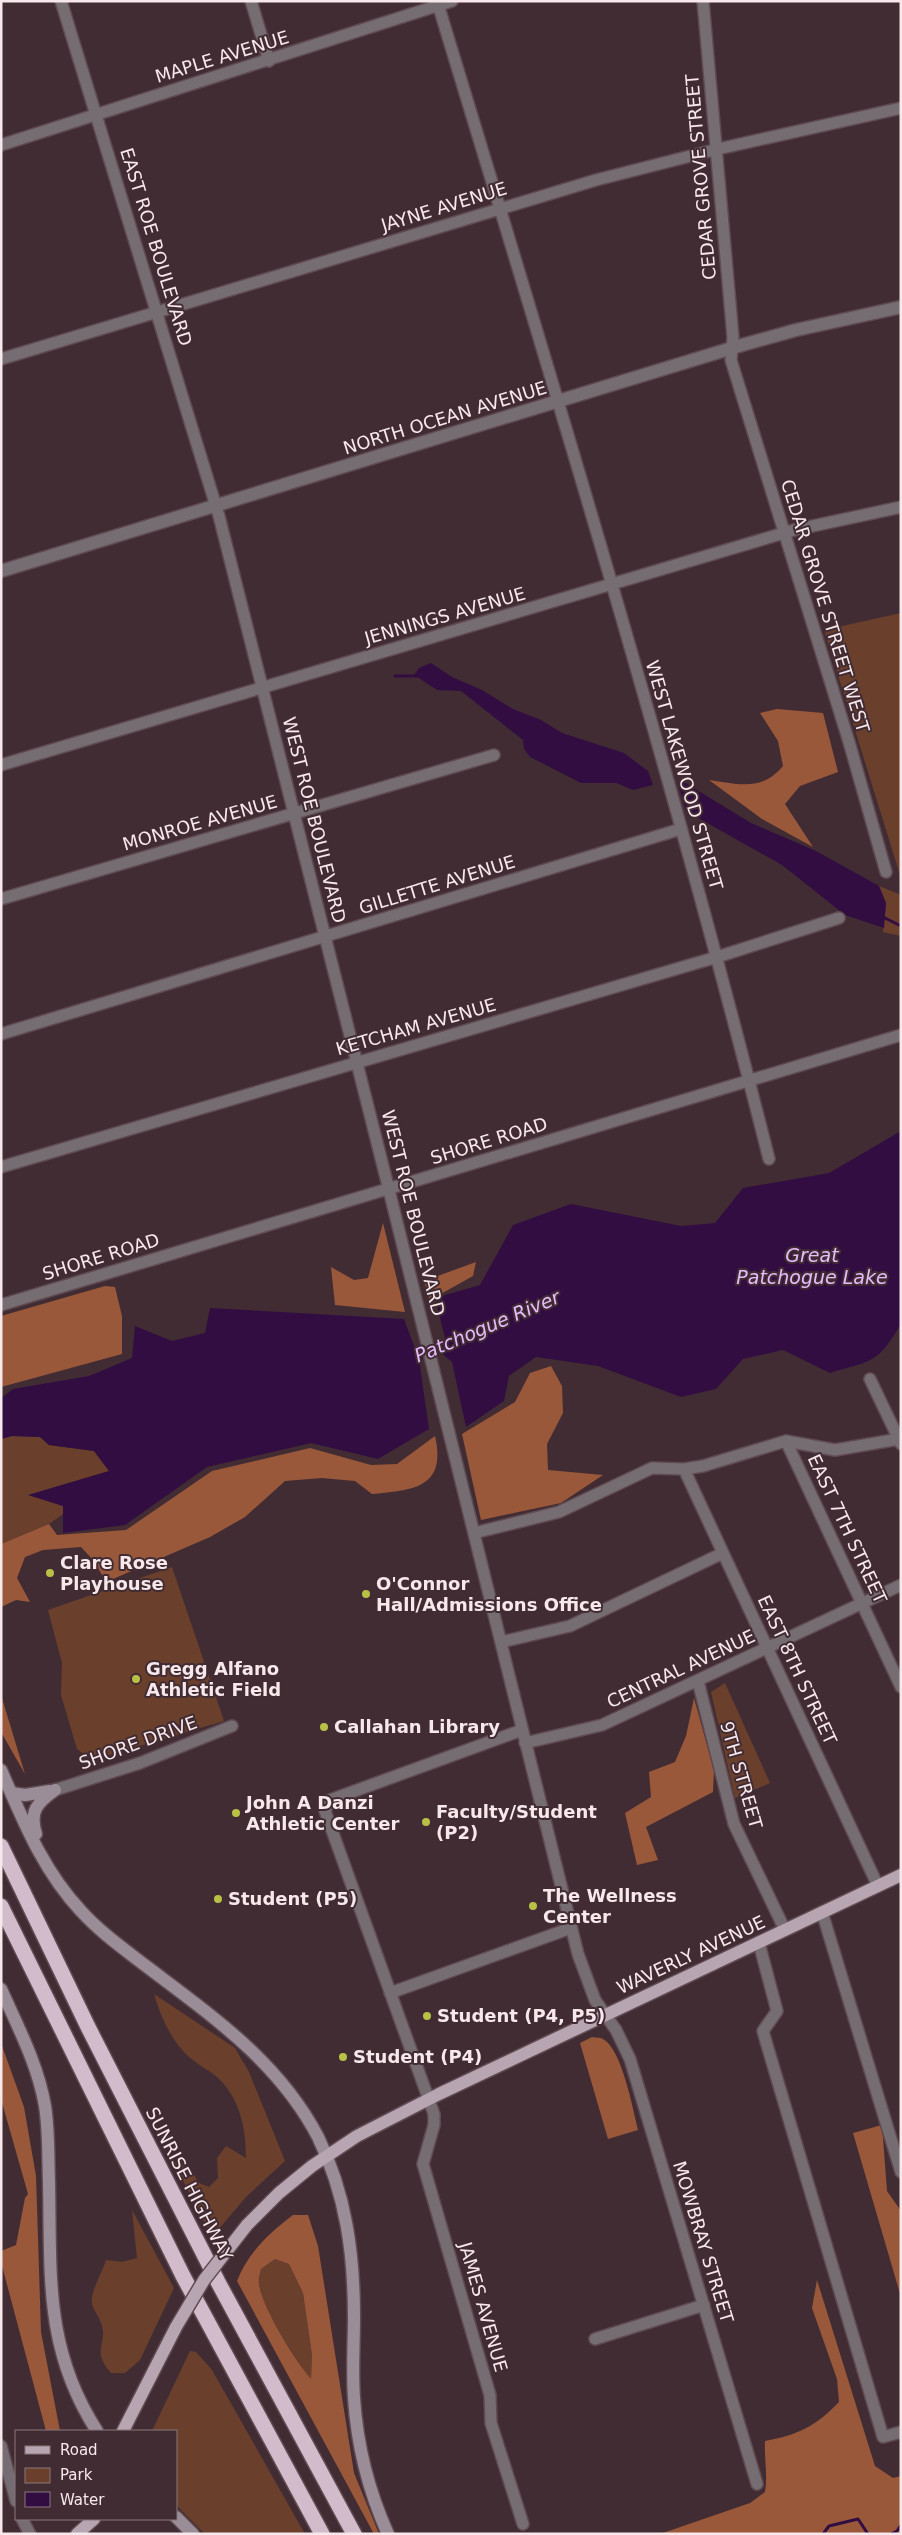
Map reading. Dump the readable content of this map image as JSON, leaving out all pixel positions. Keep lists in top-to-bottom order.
{
  "streets": {
    "highway": ["SUNRISE HIGHWAY"],
    "main road": ["WAVERLY AVENUE"],
    "street": [
      "MAPLE AVENUE",
      "CEDAR GROVE STREET",
      "JAYNE AVENUE",
      "EAST ROE BOULEVARD",
      "NORTH OCEAN AVENUE",
      "CEDAR GROVE STREET WEST",
      "JENNINGS AVENUE",
      "WEST LAKEWOOD STREET",
      "WEST ROE BOULEVARD",
      "MONROE AVENUE",
      "GILLETTE AVENUE",
      "KETCHAM AVENUE",
      "SHORE ROAD",
      "EAST 7TH STREET",
      "CENTRAL AVENUE",
      "EAST 8TH STREET",
      "SHORE DRIVE",
      "9TH STREET",
      "MOWBRAY STREET",
      "JAMES AVENUE"
    ]
  },
  "crossings": [
    ["MAPLE AVENUE", "EAST ROE BOULEVARD"],
    ["MAPLE AVENUE", "WEST LAKEWOOD STREET"],
    ["CEDAR GROVE STREET", "JAYNE AVENUE"],
    ["CEDAR GROVE STREET", "NORTH OCEAN AVENUE"],
    ["CEDAR GROVE STREET", "CEDAR GROVE STREET WEST"],
    ["JAYNE AVENUE", "EAST ROE BOULEVARD"],
    ["JAYNE AVENUE", "WEST LAKEWOOD STREET"],
    ["EAST ROE BOULEVARD", "NORTH OCEAN AVENUE"],
    ["EAST ROE BOULEVARD", "WEST ROE BOULEVARD"],
    ["NORTH OCEAN AVENUE", "CEDAR GROVE STREET WEST"],
    ["NORTH OCEAN AVENUE", "WEST LAKEWOOD STREET"],
    ["NORTH OCEAN AVENUE", "WEST ROE BOULEVARD"],
    ["CEDAR GROVE STREET WEST", "JENNINGS AVENUE"],
    ["JENNINGS AVENUE", "WEST LAKEWOOD STREET"],
    ["JENNINGS AVENUE", "WEST ROE BOULEVARD"],
    ["WEST LAKEWOOD STREET", "GILLETTE AVENUE"],
    ["WEST LAKEWOOD STREET", "KETCHAM AVENUE"],
    ["WEST LAKEWOOD STREET", "SHORE ROAD"],
    ["WEST ROE BOULEVARD", "MONROE AVENUE"],
    ["WEST ROE BOULEVARD", "GILLETTE AVENUE"],
    ["WEST ROE BOULEVARD", "KETCHAM AVENUE"],
    ["WEST ROE BOULEVARD", "SHORE ROAD"],
    ["WEST ROE BOULEVARD", "CENTRAL AVENUE"],
    ["WEST ROE BOULEVARD", "WAVERLY AVENUE"],
    ["WEST ROE BOULEVARD", "MOWBRAY STREET"],
    ["WEST ROE BOULEVARD", "JAMES AVENUE"],
    ["EAST 7TH STREET", "CENTRAL AVENUE"],
    ["CENTRAL AVENUE", "EAST 8TH STREET"],
    ["CENTRAL AVENUE", "9TH STREET"],
    ["EAST 8TH STREET", "WAVERLY AVENUE"],
    ["9TH STREET", "WAVERLY AVENUE"],
    ["WAVERLY AVENUE", "MOWBRAY STREET"],
    ["WAVERLY AVENUE", "JAMES AVENUE"]
  ],
  "water": ["Great Patchogue Lake", "Patchogue River"],
  "places": [
    "Clare Rose Playhouse",
    "O'Connor Hall/Admissions Office",
    "Gregg Alfano Athletic Field",
    "Callahan Library",
    "John A Danzi Athletic Center",
    "Faculty/Student (P2)",
    "Student (P5)",
    "The Wellness Center",
    "Student (P4, P5)",
    "Student (P4)"
  ],
  "legend": ["Road", "Park", "Water"]
}
